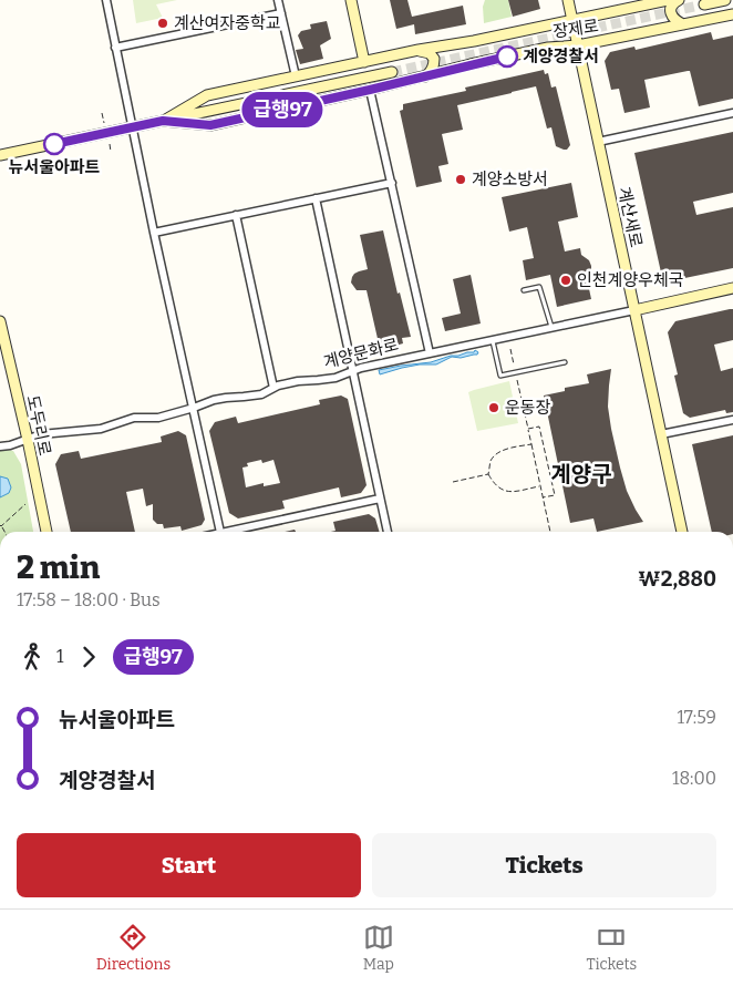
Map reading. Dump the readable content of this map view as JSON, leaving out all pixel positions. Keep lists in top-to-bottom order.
{
  "streets": {
    "main road": [
      "장제로",
      "계산새로",
      "계양문화로",
      "도두리로"
    ]
  },
  "crossings": [
    ["장제로", "계산새로"],
    ["계산새로", "계양문화로"],
    ["계양문화로", "도두리로"]
  ],
  "districts": ["계양구"],
  "places": [
    "계산여자중학교",
    "계양경찰서",
    "뉴서울아파트",
    "계양소방서",
    "인천계양우체국",
    "운동장"
  ],
  "lines": ["bus line 급행97"],
  "page": {
    "on_map": "급행97",
    "heading": ["2 min", "17:58 – 18:00 · Bus", "₩2,880"],
    "legs": ["1", "급행97"],
    "list": [
      {
        "name": "뉴서울아파트",
        "value": "17:59"
      },
      {
        "name": "계양경찰서",
        "value": "18:00"
      }
    ],
    "buttons": ["Start", "Tickets"],
    "tabs": ["Directions", "Map", "Tickets"]
  }
}
